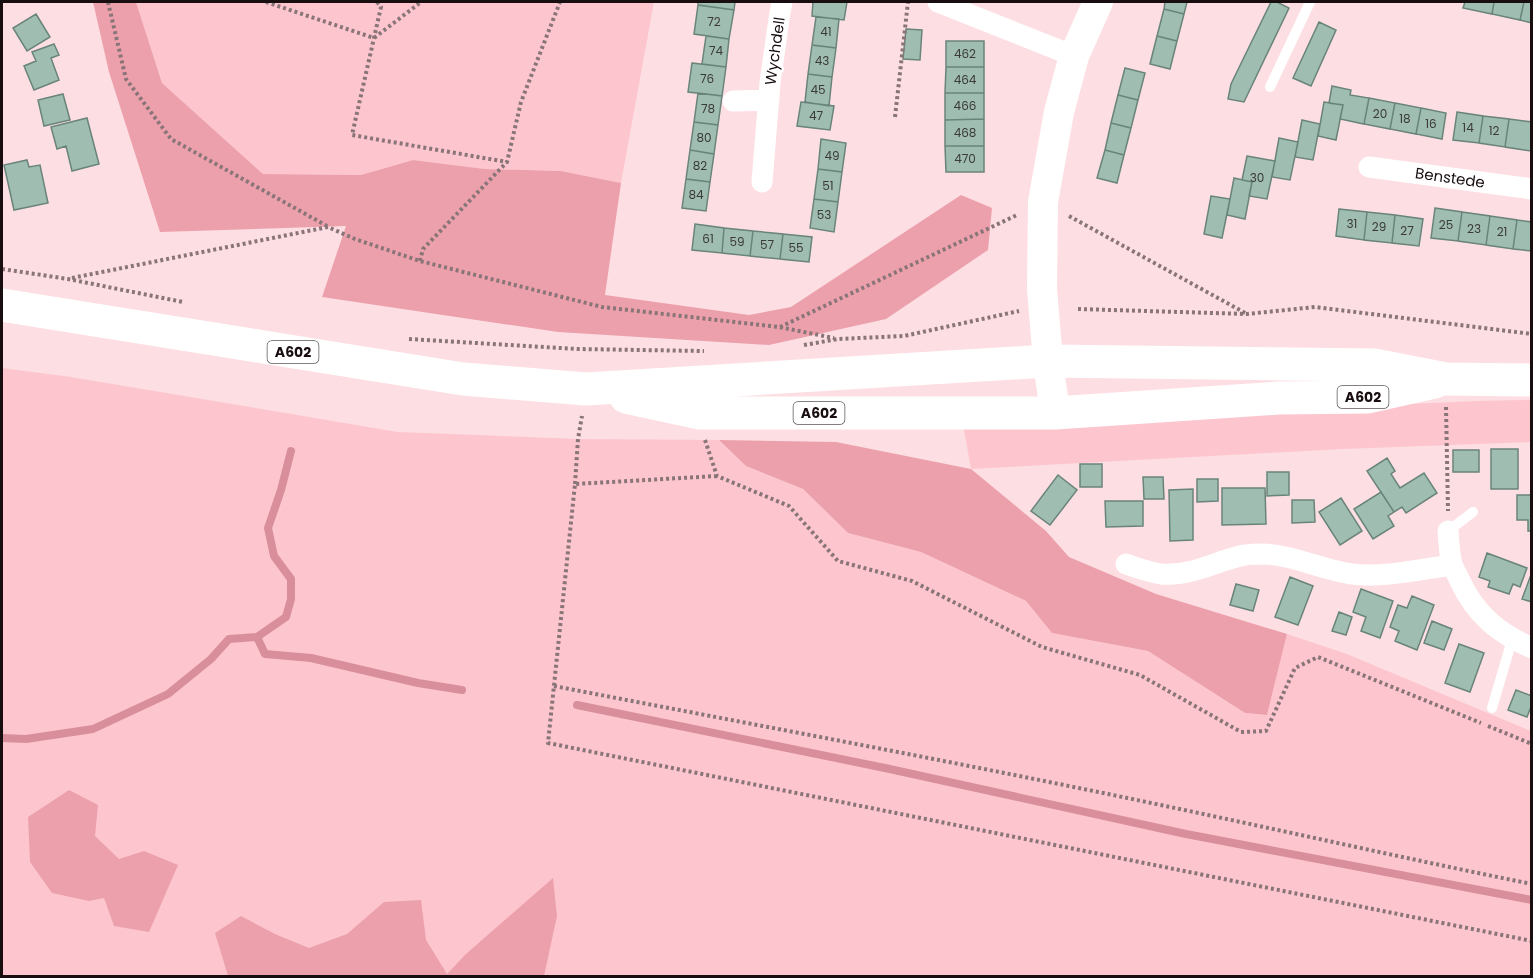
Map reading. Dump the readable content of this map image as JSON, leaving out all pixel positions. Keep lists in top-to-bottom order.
{
  "streets": {
    "highway": ["A602"],
    "street": ["Wychdell", "Benstede"]
  },
  "house_numbers": [
    "72",
    "41",
    "74",
    "462",
    "43",
    "76",
    "464",
    "45",
    "466",
    "78",
    "20",
    "47",
    "18",
    "16",
    "14",
    "12",
    "468",
    "80",
    "49",
    "470",
    "82",
    "30",
    "51",
    "84",
    "53",
    "31",
    "25",
    "29",
    "23",
    "27",
    "21",
    "61",
    "59",
    "57",
    "55"
  ]
}
